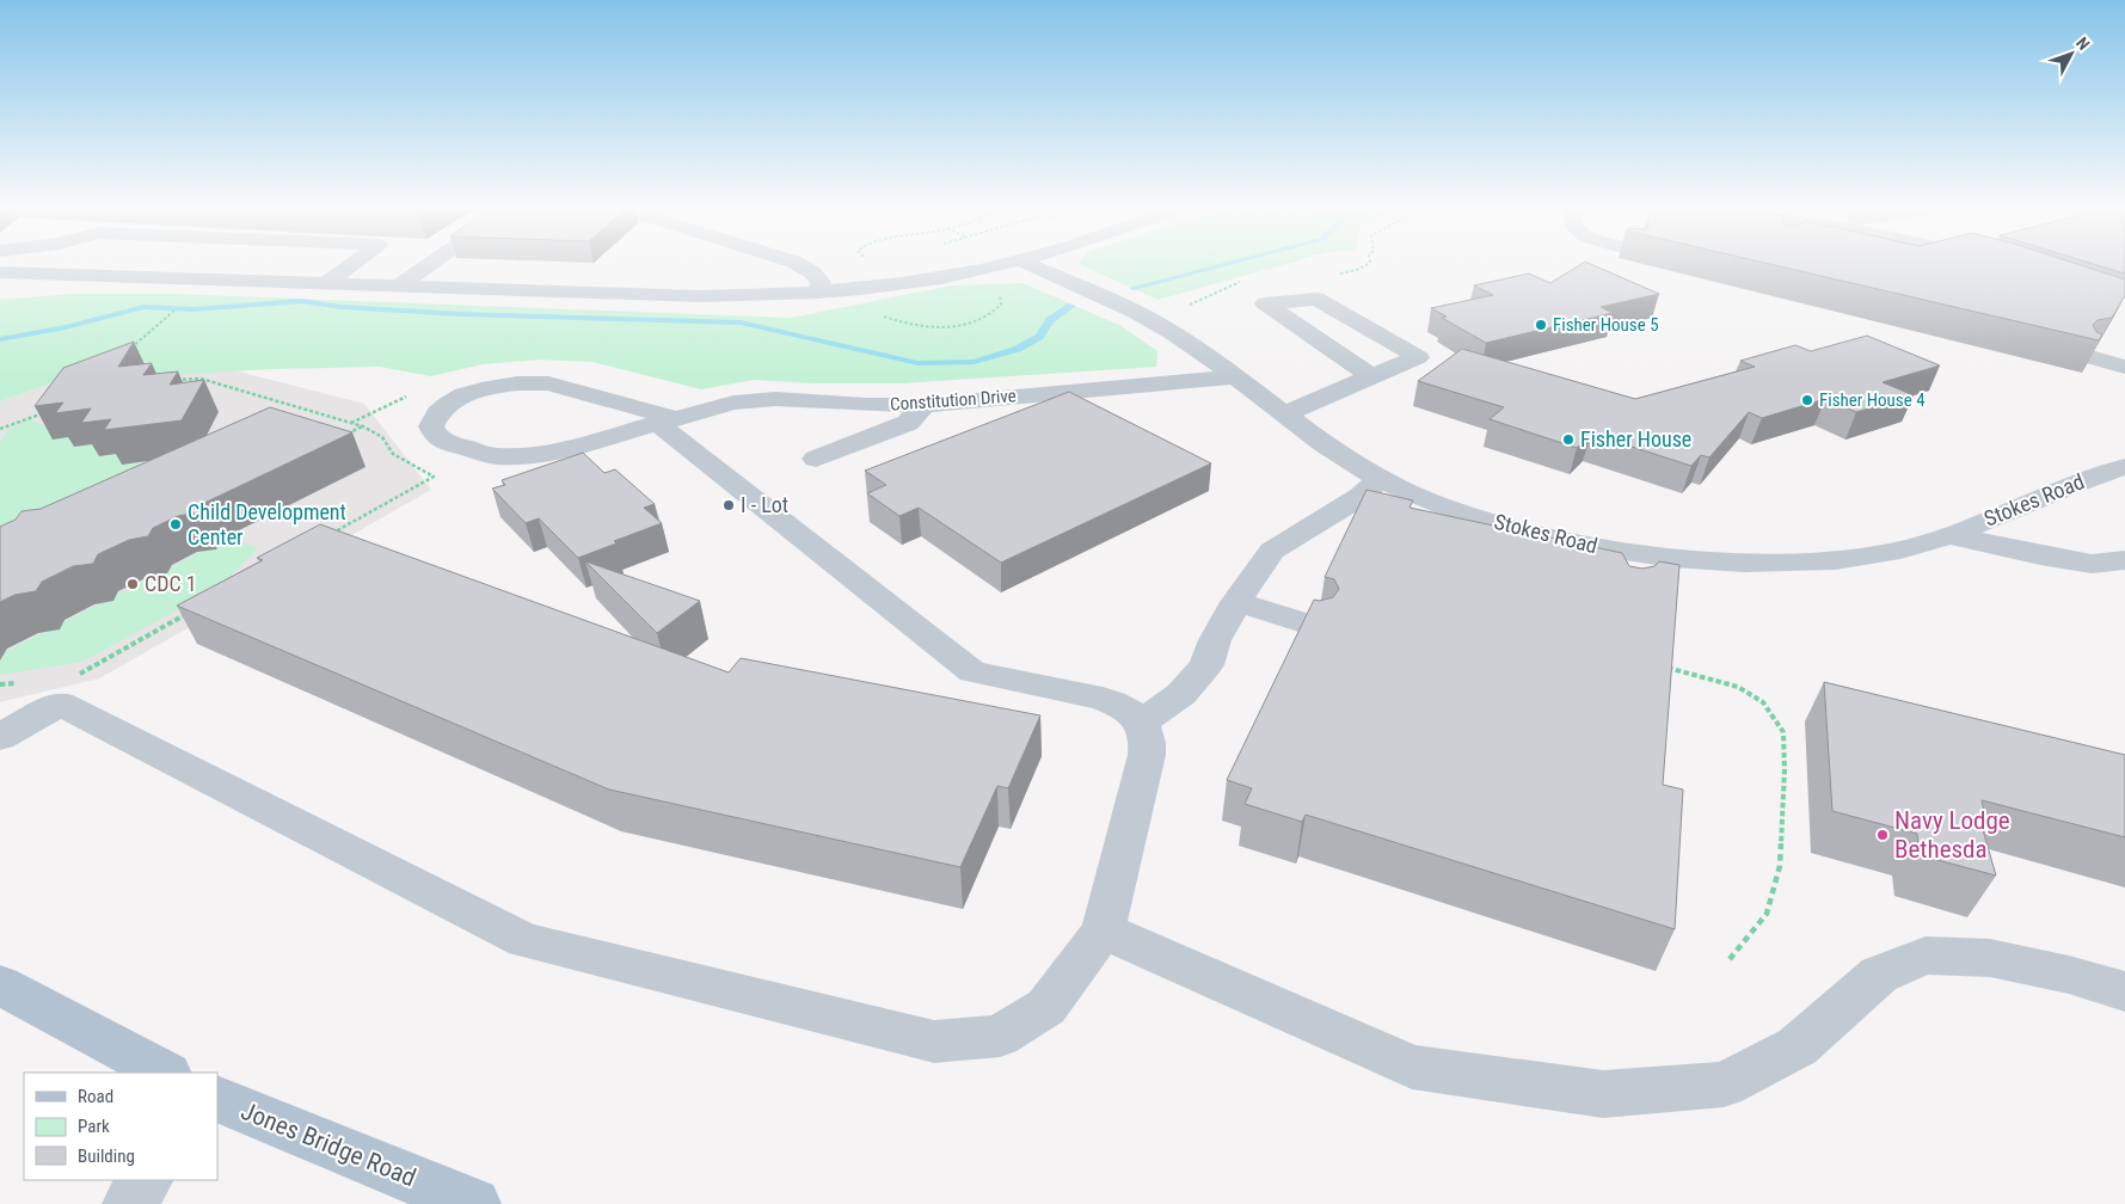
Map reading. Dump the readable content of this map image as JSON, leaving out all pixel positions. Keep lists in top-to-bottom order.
{
  "streets": {
    "main road": ["Jones Bridge Road"],
    "street": ["Constitution Drive", "Stokes Road"]
  },
  "crossings": [
    ["Constitution Drive", "Stokes Road"]
  ],
  "places": [
    "Fisher House 5",
    "Fisher House 4",
    "Fisher House",
    "I - Lot",
    "Child Development Center",
    "CDC 1",
    "Navy Lodge Bethesda"
  ],
  "legend": ["Road", "Park", "Building"],
  "north": "top right"
}
